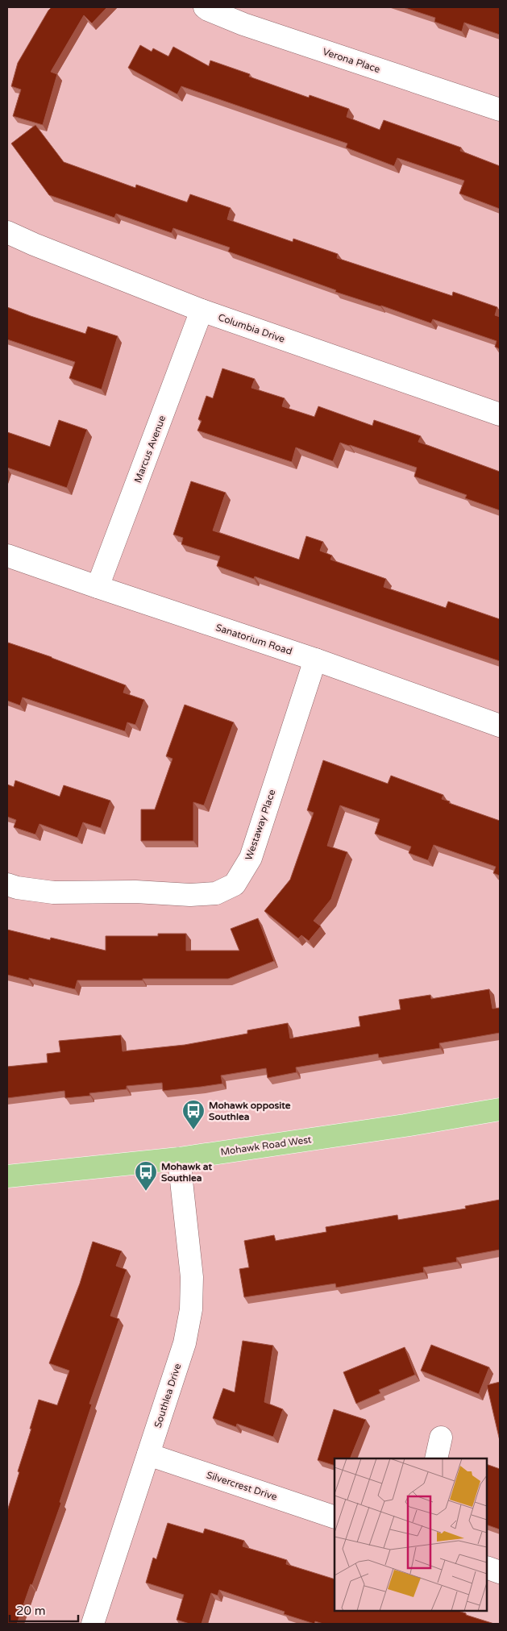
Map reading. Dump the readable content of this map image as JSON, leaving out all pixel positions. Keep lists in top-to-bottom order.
{
  "streets": {
    "main road": ["Mohawk Road West"],
    "street": [
      "Verona Place",
      "Columbia Drive",
      "Marcus Avenue",
      "Sanatorium Road",
      "Westaway Place",
      "Southlea Drive",
      "Silvercrest Drive"
    ]
  },
  "crossings": [
    ["Columbia Drive", "Marcus Avenue"],
    ["Marcus Avenue", "Sanatorium Road"],
    ["Sanatorium Road", "Westaway Place"],
    ["Mohawk Road West", "Southlea Drive"],
    ["Southlea Drive", "Silvercrest Drive"]
  ],
  "places": {
    "bus stop": ["Mohawk opposite Southlea", "Mohawk at Southlea"]
  },
  "scale_bar": "20 m"
}
